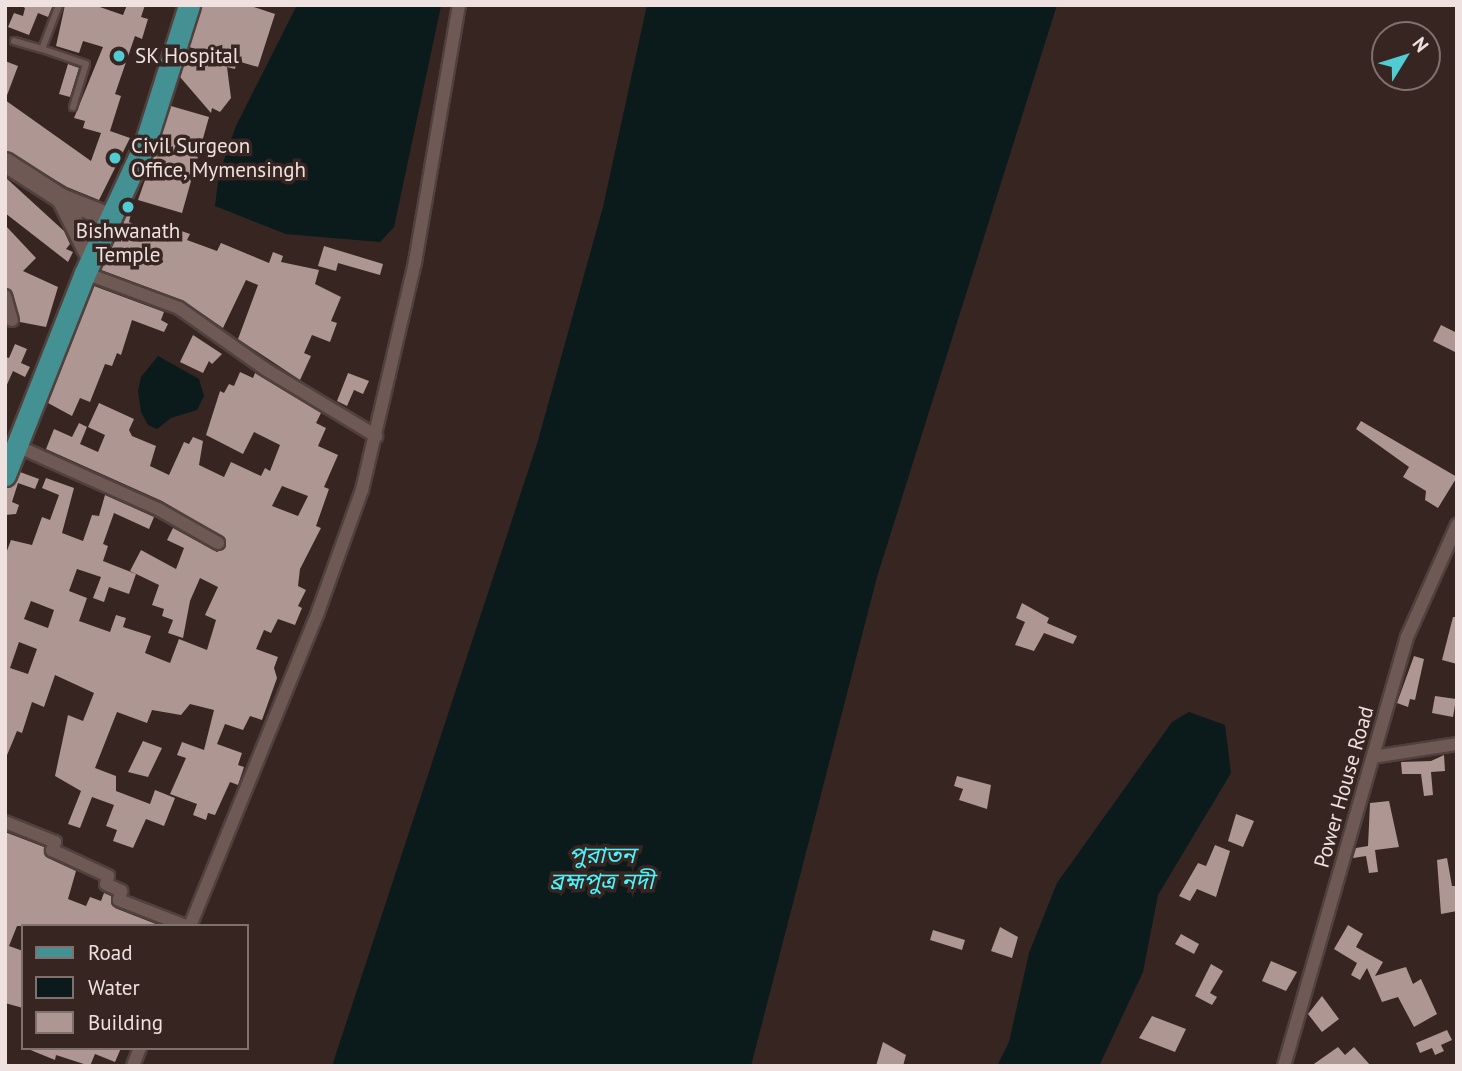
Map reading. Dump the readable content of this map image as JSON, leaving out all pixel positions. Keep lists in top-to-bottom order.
{
  "streets": {
    "street": ["Power House Road"]
  },
  "water": ["পুরাতন ব্রহ্মপুত্র নদী"],
  "places": ["SK Hospital", "Civil Surgeon Office, Mymensingh", "Bishwanath Temple"],
  "legend": ["Road", "Water", "Building"],
  "north": "top right"
}
